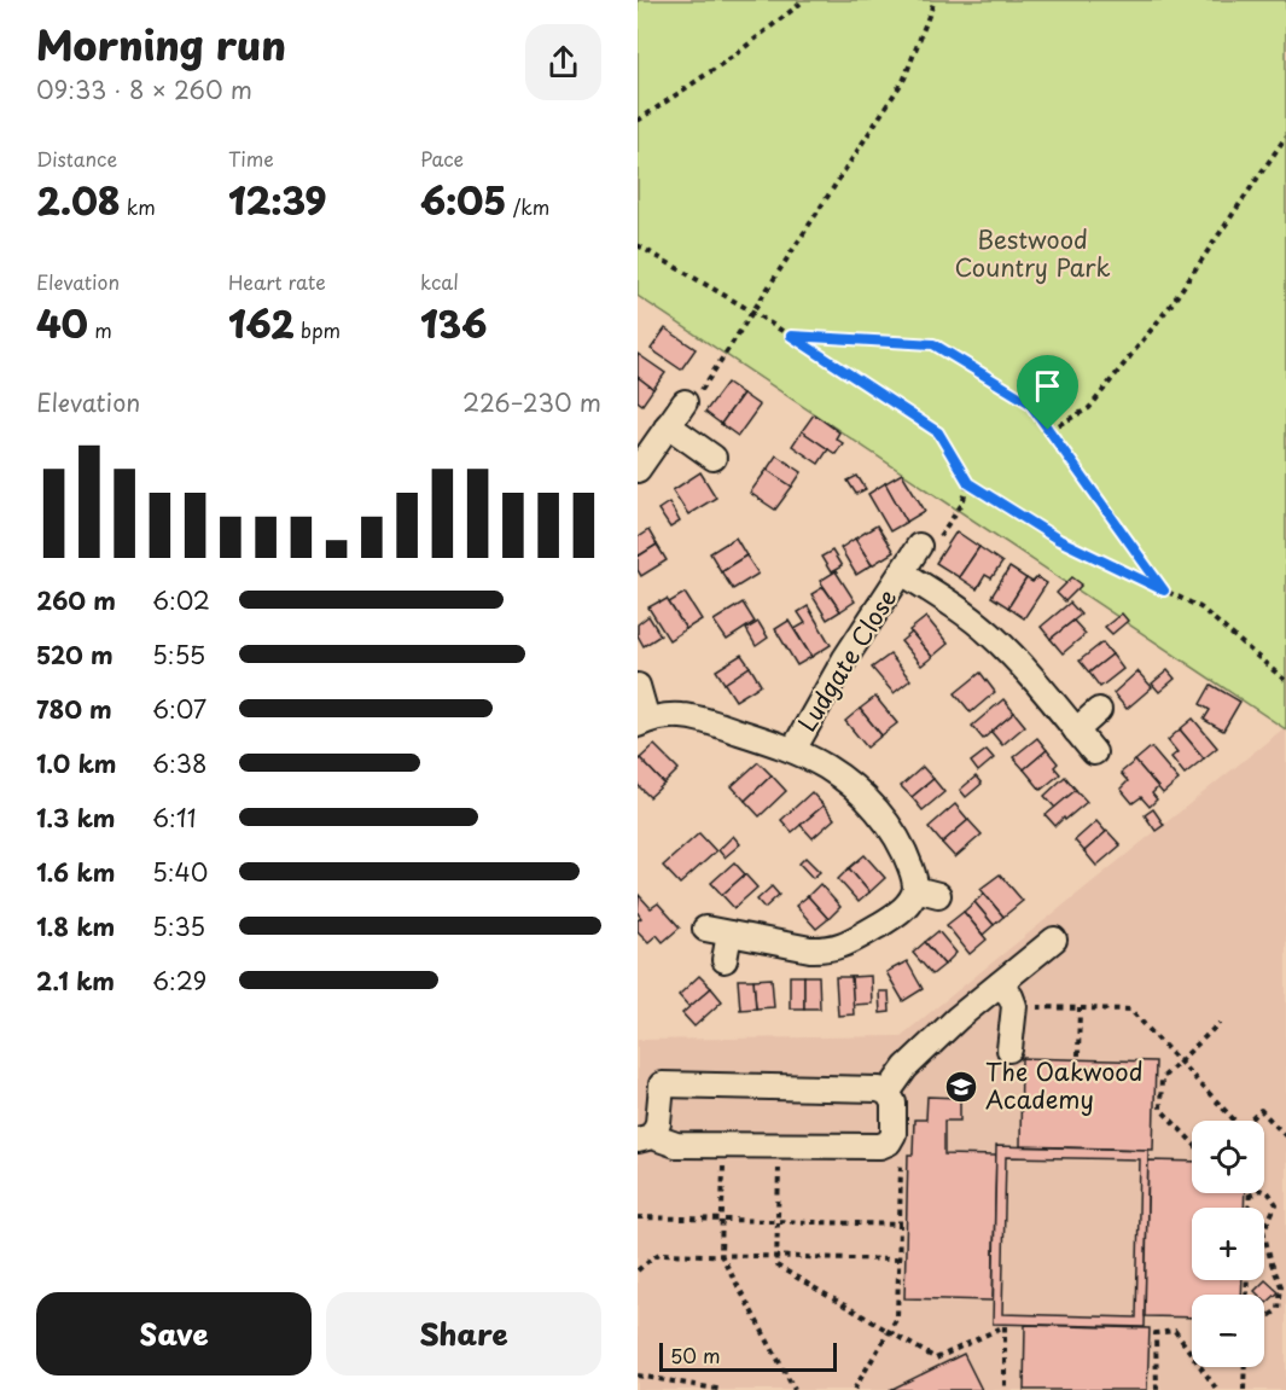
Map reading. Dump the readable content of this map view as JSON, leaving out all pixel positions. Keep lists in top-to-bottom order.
{
  "streets": {
    "street": ["Ludgate Close"]
  },
  "parks": ["Bestwood Country Park"],
  "places": {
    "school or university": ["The Oakwood Academy"]
  },
  "scale_bar": "50 m",
  "page": {
    "heading": ["Morning run", "09:33 · 8 × 260 m"],
    "stats": [
      ["Distance", "2.08 km"],
      ["Time", "12:39"],
      ["Pace", "6:05 /km"],
      ["Elevation", "40 m"],
      ["Heart rate", "162 bpm"],
      ["kcal", "136"]
    ],
    "chart": ["Elevation", "226–230 m"],
    "list": [
      {
        "name": "260 m",
        "note": "6:02"
      },
      {
        "name": "520 m",
        "note": "5:55"
      },
      {
        "name": "780 m",
        "note": "6:07"
      },
      {
        "name": "1.0 km",
        "note": "6:38"
      },
      {
        "name": "1.3 km",
        "note": "6:11"
      },
      {
        "name": "1.6 km",
        "note": "5:40"
      },
      {
        "name": "1.8 km",
        "note": "5:35"
      },
      {
        "name": "2.1 km",
        "note": "6:29"
      }
    ],
    "map_buttons": ["+", "−"],
    "buttons": ["Save", "Share"],
    "scale": "50 m"
  }
}
